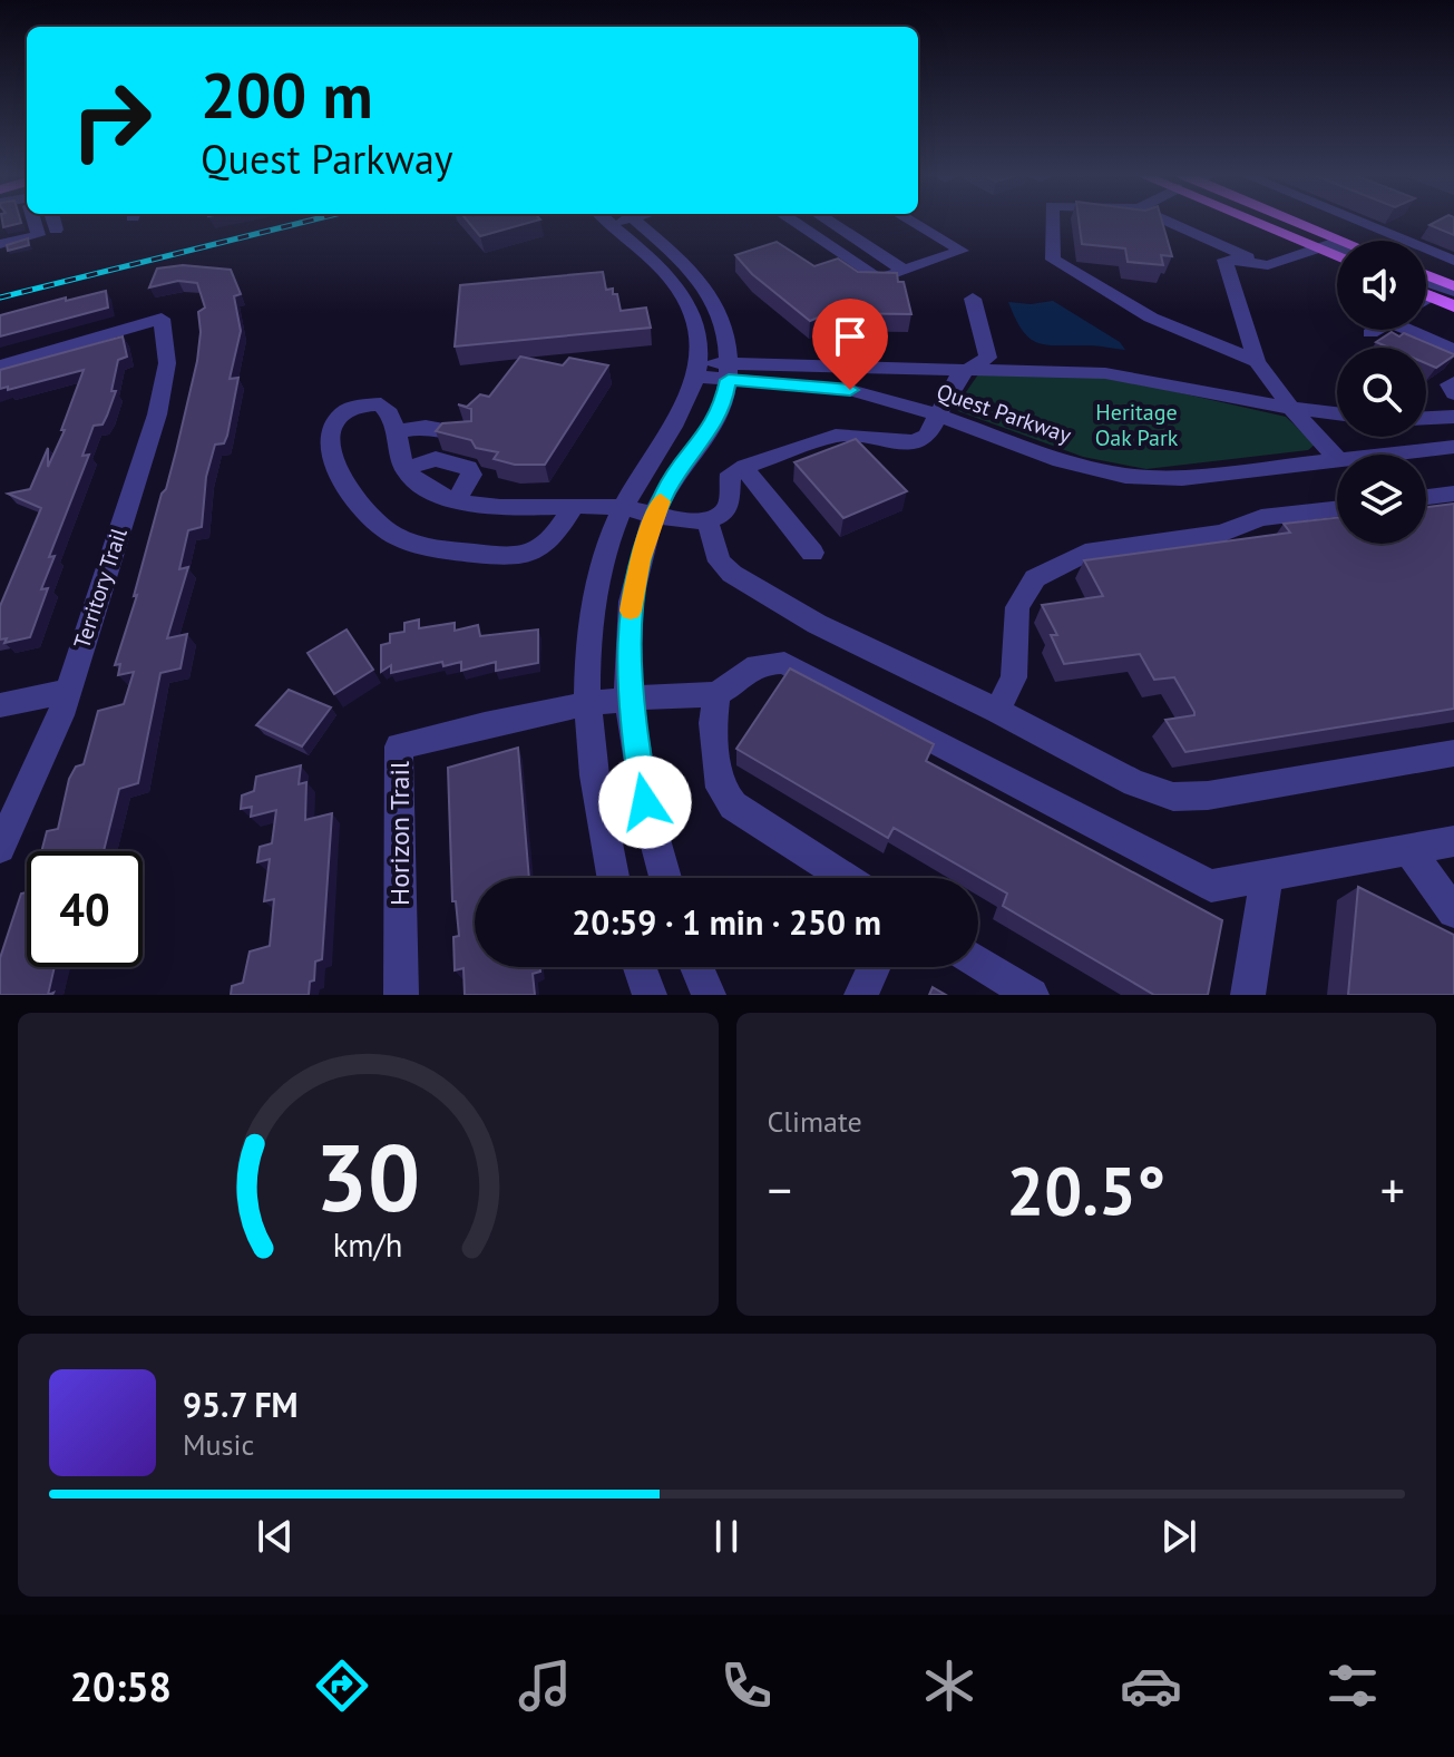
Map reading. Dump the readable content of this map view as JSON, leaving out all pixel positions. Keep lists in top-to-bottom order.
{
  "streets": {
    "street": ["Quest Parkway", "Territory Trail", "Horizon Trail"]
  },
  "parks": ["Heritage Oak Park"],
  "page": {
    "turn": ["200 m", "Quest Parkway"],
    "limit": "40",
    "trip": "20:59 · 1 min · 250 m",
    "tile": "Climate",
    "heat": ["−", "20.5°", "+"],
    "song": ["95.7 FM", "Music"],
    "tabs": "20:58",
    "gauge": ["30", "km/h"]
  }
}
